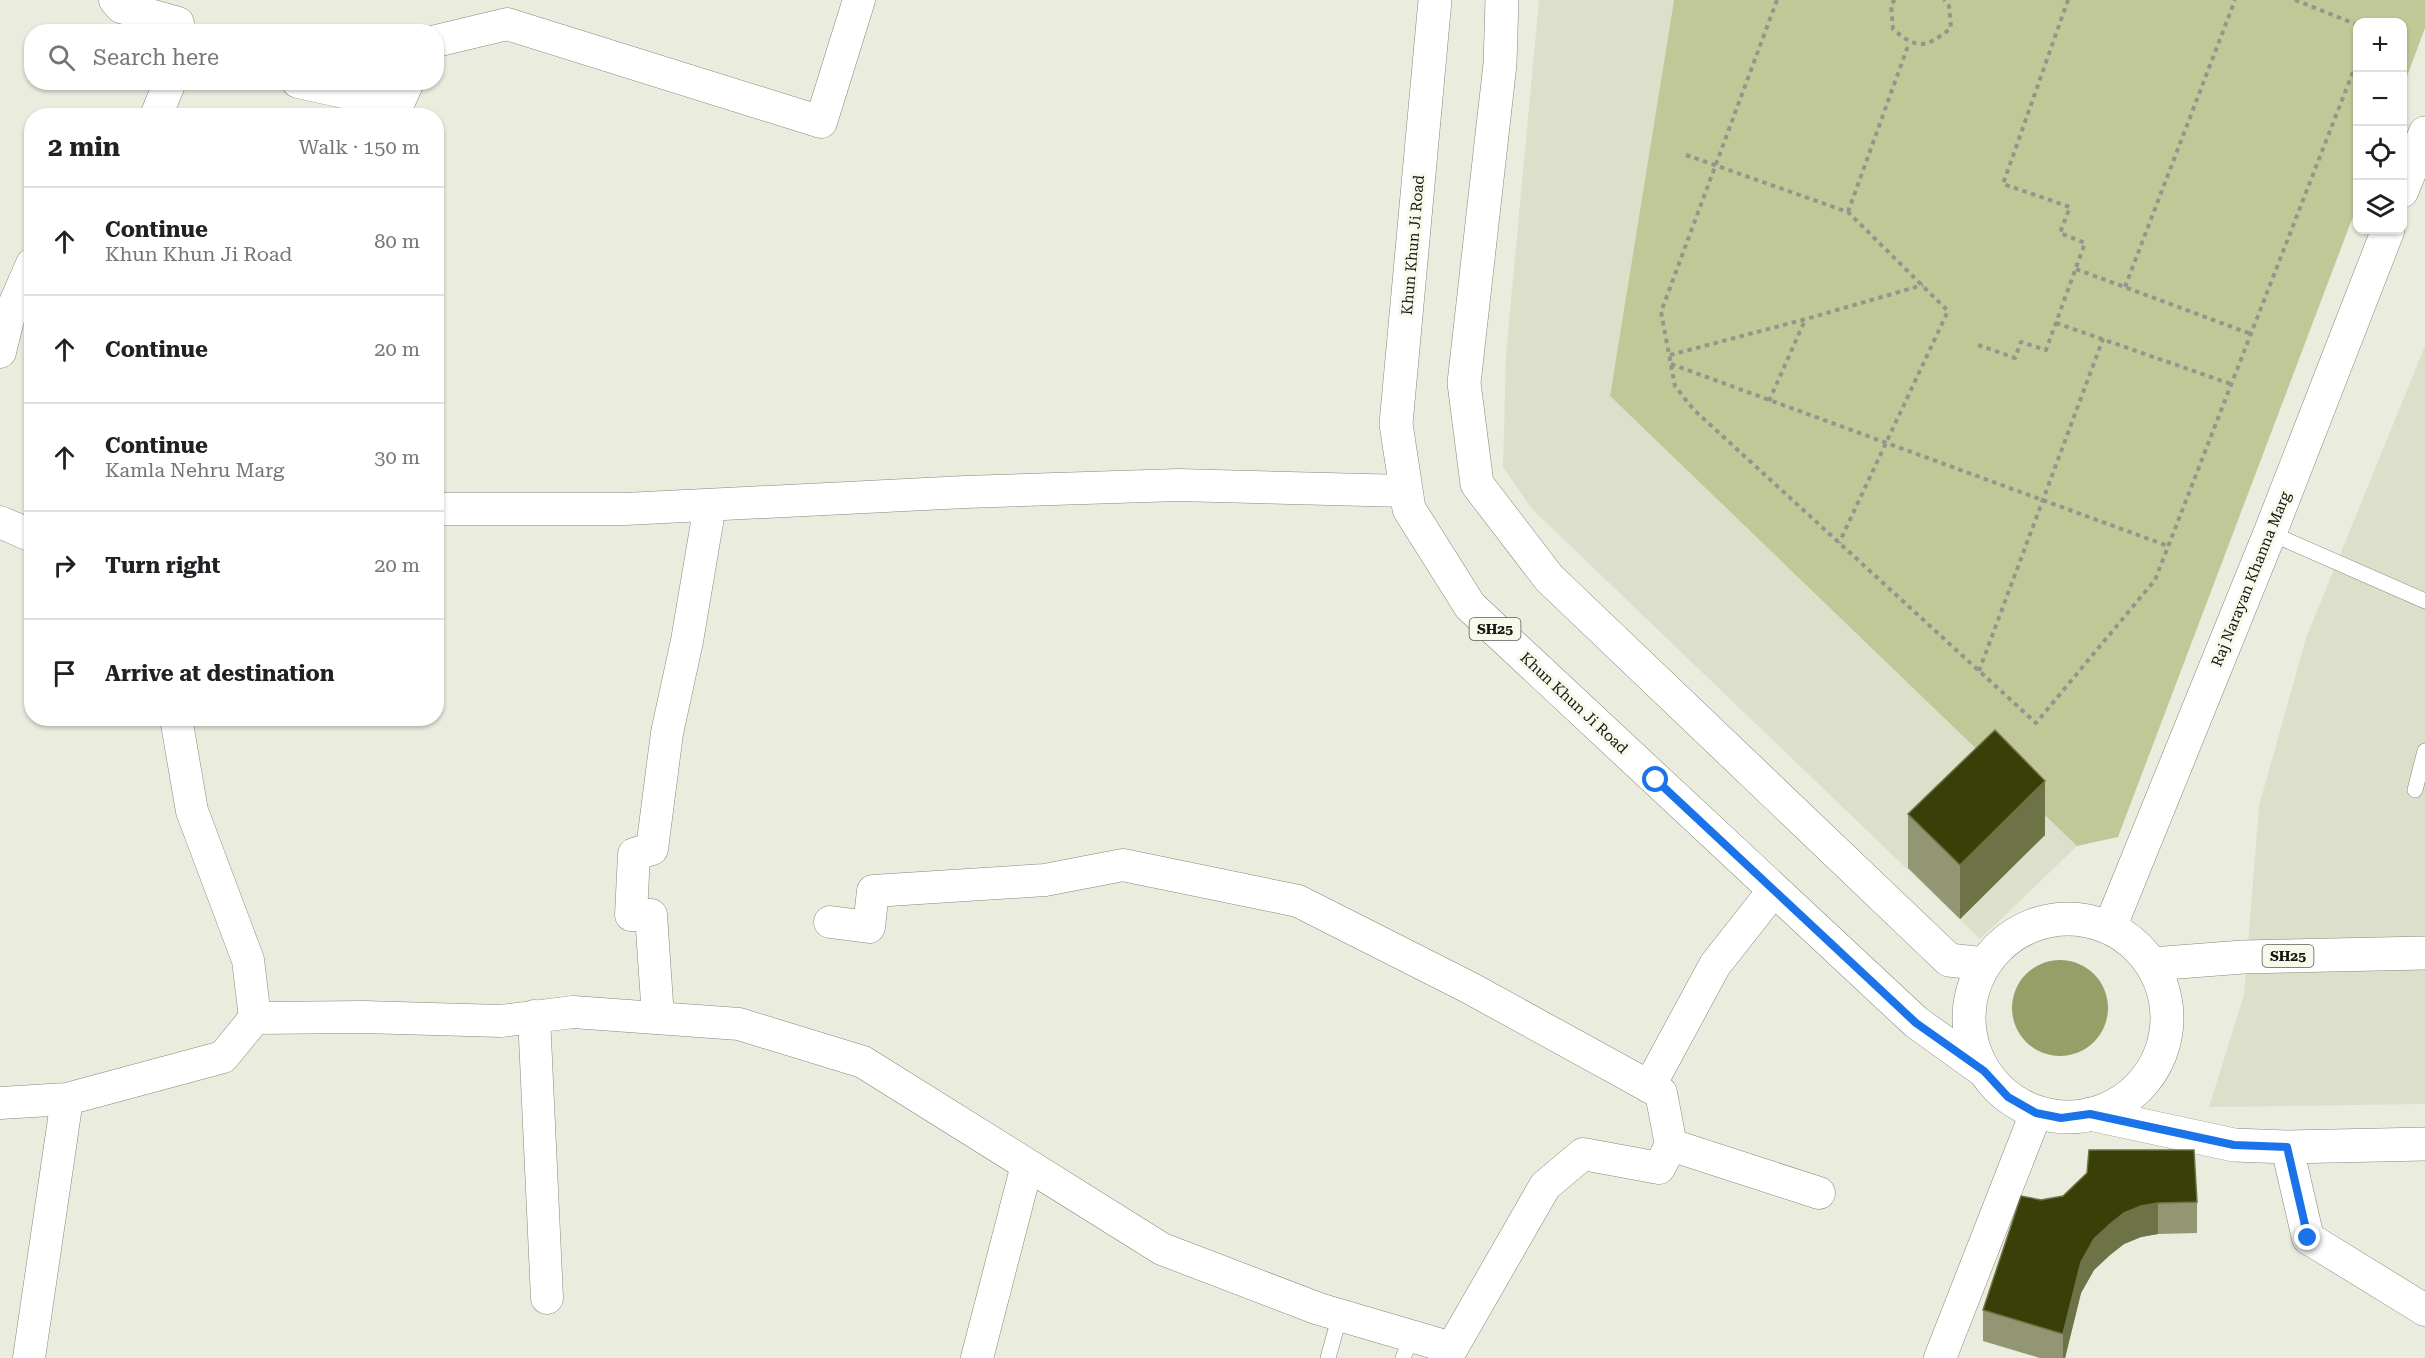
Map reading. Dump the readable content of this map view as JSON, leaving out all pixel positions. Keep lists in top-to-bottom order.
{
  "streets": {
    "main road": ["Khun Khun Ji Road", "Raj Narayan Khanna Marg", "SH25"]
  },
  "crossings": [
    ["Khun Khun Ji Road", "Raj Narayan Khanna Marg"],
    ["Khun Khun Ji Road", "SH25"],
    ["Raj Narayan Khanna Marg", "SH25"]
  ],
  "page": {
    "map_buttons": ["+", "−"],
    "search": "Search here",
    "heading": ["2 min", "Walk · 150 m"],
    "list": [
      ["Continue", "Khun Khun Ji Road", "80 m"],
      ["Continue", "20 m"],
      ["Continue", "Kamla Nehru Marg", "30 m"],
      ["Turn right", "20 m"],
      "Arrive at destination"
    ]
  }
}
